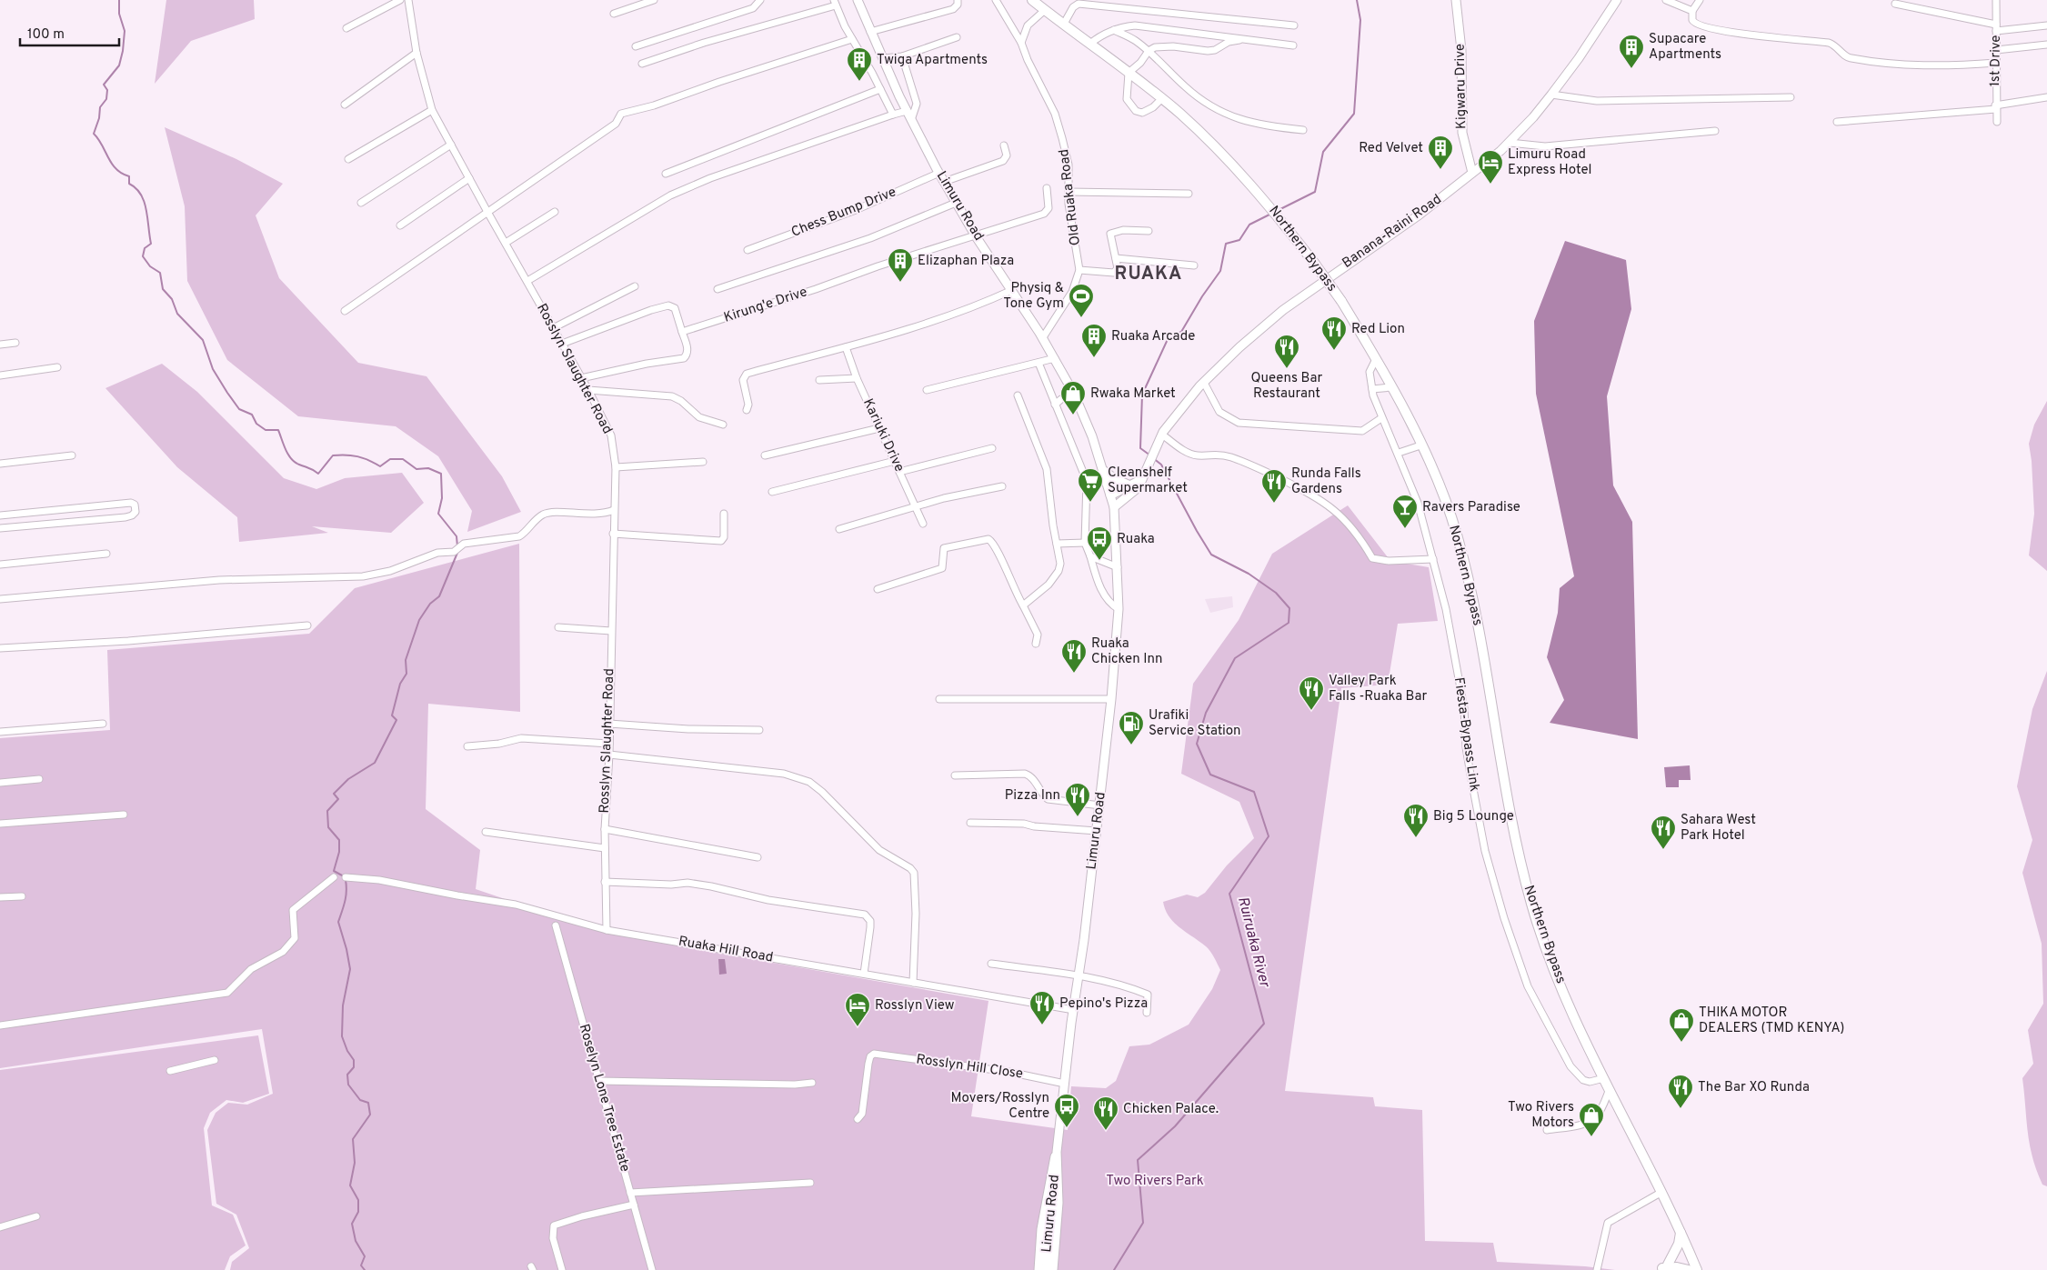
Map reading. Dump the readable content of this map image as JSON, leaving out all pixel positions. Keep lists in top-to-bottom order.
{
  "streets": {
    "main road": [
      "Kigwaru Drive",
      "Limuru Road",
      "Banana-Raini Road",
      "Northern Bypass"
    ],
    "street": [
      "1st Drive",
      "Old Ruaka Road",
      "Chess Bump Drive",
      "Kirung'e Drive",
      "Rosslyn Slaughter Road",
      "Kariuki Drive",
      "Fiesta-Bypass Link",
      "Ruaka Hill Road",
      "Rosslyn Hill Close",
      "Roselyn Lone Tree Estate"
    ]
  },
  "crossings": [
    ["Kigwaru Drive", "Banana-Raini Road"],
    ["Old Ruaka Road", "Limuru Road"],
    ["Limuru Road", "Chess Bump Drive"],
    ["Limuru Road", "Kirung'e Drive"],
    ["Limuru Road", "Ruaka Hill Road"],
    ["Limuru Road", "Rosslyn Hill Close"],
    ["Northern Bypass", "Fiesta-Bypass Link"],
    ["Rosslyn Slaughter Road", "Ruaka Hill Road"]
  ],
  "districts": ["RUAKA"],
  "water": ["Ruiruaka River"],
  "parks": ["Two Rivers Park"],
  "places": {
    "building": [
      "Supacare Apartments",
      "Twiga Apartments",
      "Red Velvet",
      "Elizaphan Plaza",
      "Ruaka Arcade"
    ],
    "hotel": ["Limuru Road Express Hotel", "Rosslyn View"],
    "sports": ["Physiq & Tone Gym"],
    "restaurant": [
      "Red Lion",
      "Queens Bar Restaurant",
      "Runda Falls Gardens",
      "Ruaka Chicken Inn",
      "Valley Park Falls -Ruaka Bar",
      "Pizza Inn",
      "Big 5 Lounge",
      "Sahara West Park Hotel",
      "Pepino's Pizza",
      "The Bar XO Runda",
      "Chicken Palace."
    ],
    "shop": ["Rwaka Market", "THIKA MOTOR DEALERS (TMD KENYA)", "Two Rivers Motors"],
    "supermarket": ["Cleanshelf Supermarket"],
    "bar": ["Ravers Paradise"],
    "bus stop": ["Ruaka", "Movers/Rosslyn Centre"],
    "fuel station": ["Urafiki Service Station"]
  },
  "scale_bar": "100 m"
}
